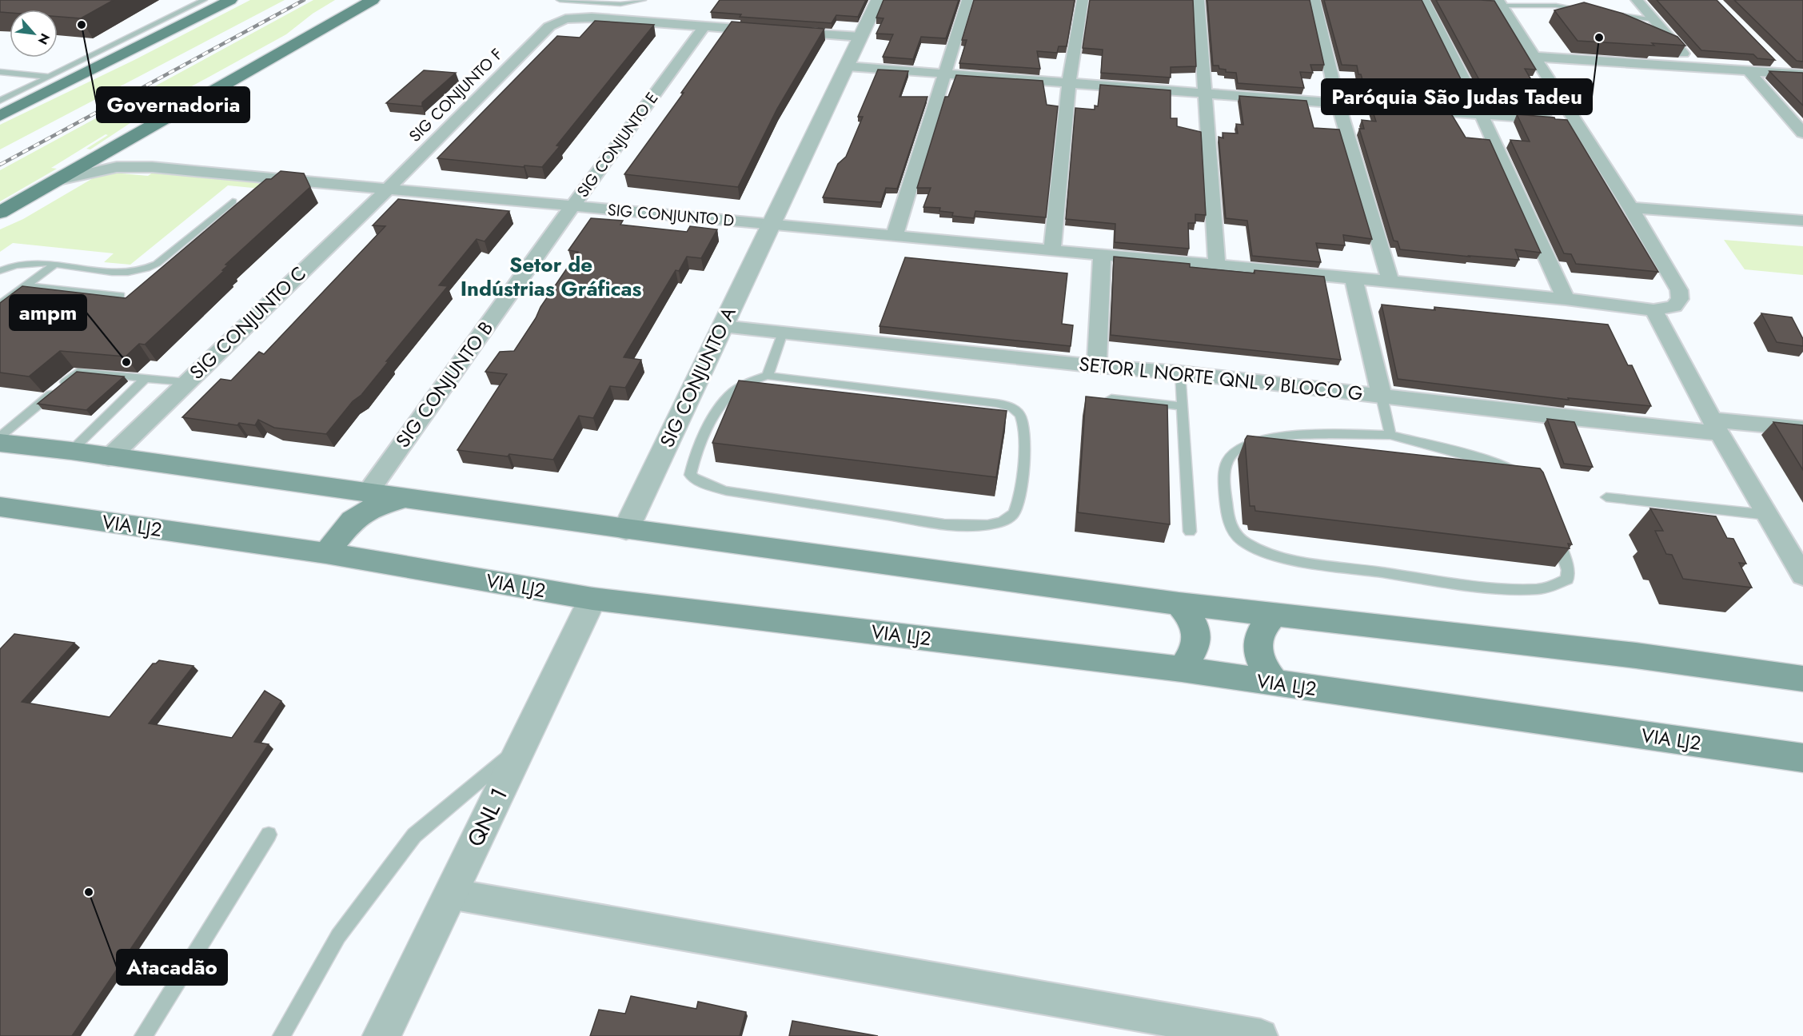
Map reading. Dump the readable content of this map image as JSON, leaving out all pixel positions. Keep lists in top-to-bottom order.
{
  "streets": {
    "main road": ["VIA LJ2"],
    "street": [
      "SIG CONJUNTO F",
      "SIG CONJUNTO E",
      "SIG CONJUNTO D",
      "SIG CONJUNTO C",
      "SIG CONJUNTO A",
      "SETOR L NORTE QNL 9 BLOCO G",
      "SIG CONJUNTO B",
      "QNL 1"
    ]
  },
  "crossings": [
    ["SIG CONJUNTO F", "SIG CONJUNTO E"],
    ["SIG CONJUNTO F", "SIG CONJUNTO C"],
    ["SIG CONJUNTO E", "SIG CONJUNTO D"],
    ["SIG CONJUNTO E", "SIG CONJUNTO C"],
    ["SIG CONJUNTO E", "SIG CONJUNTO B"],
    ["SIG CONJUNTO D", "SIG CONJUNTO A"],
    ["SIG CONJUNTO D", "SIG CONJUNTO B"],
    ["SIG CONJUNTO A", "SETOR L NORTE QNL 9 BLOCO G"],
    ["VIA LJ2", "QNL 1"]
  ],
  "districts": ["Setor de Indústrias Gráficas"],
  "places": [
    "Governadoria",
    "Paróquia São Judas Tadeu",
    "ampm",
    "Atacadão"
  ],
  "north": "bottom right"
}
